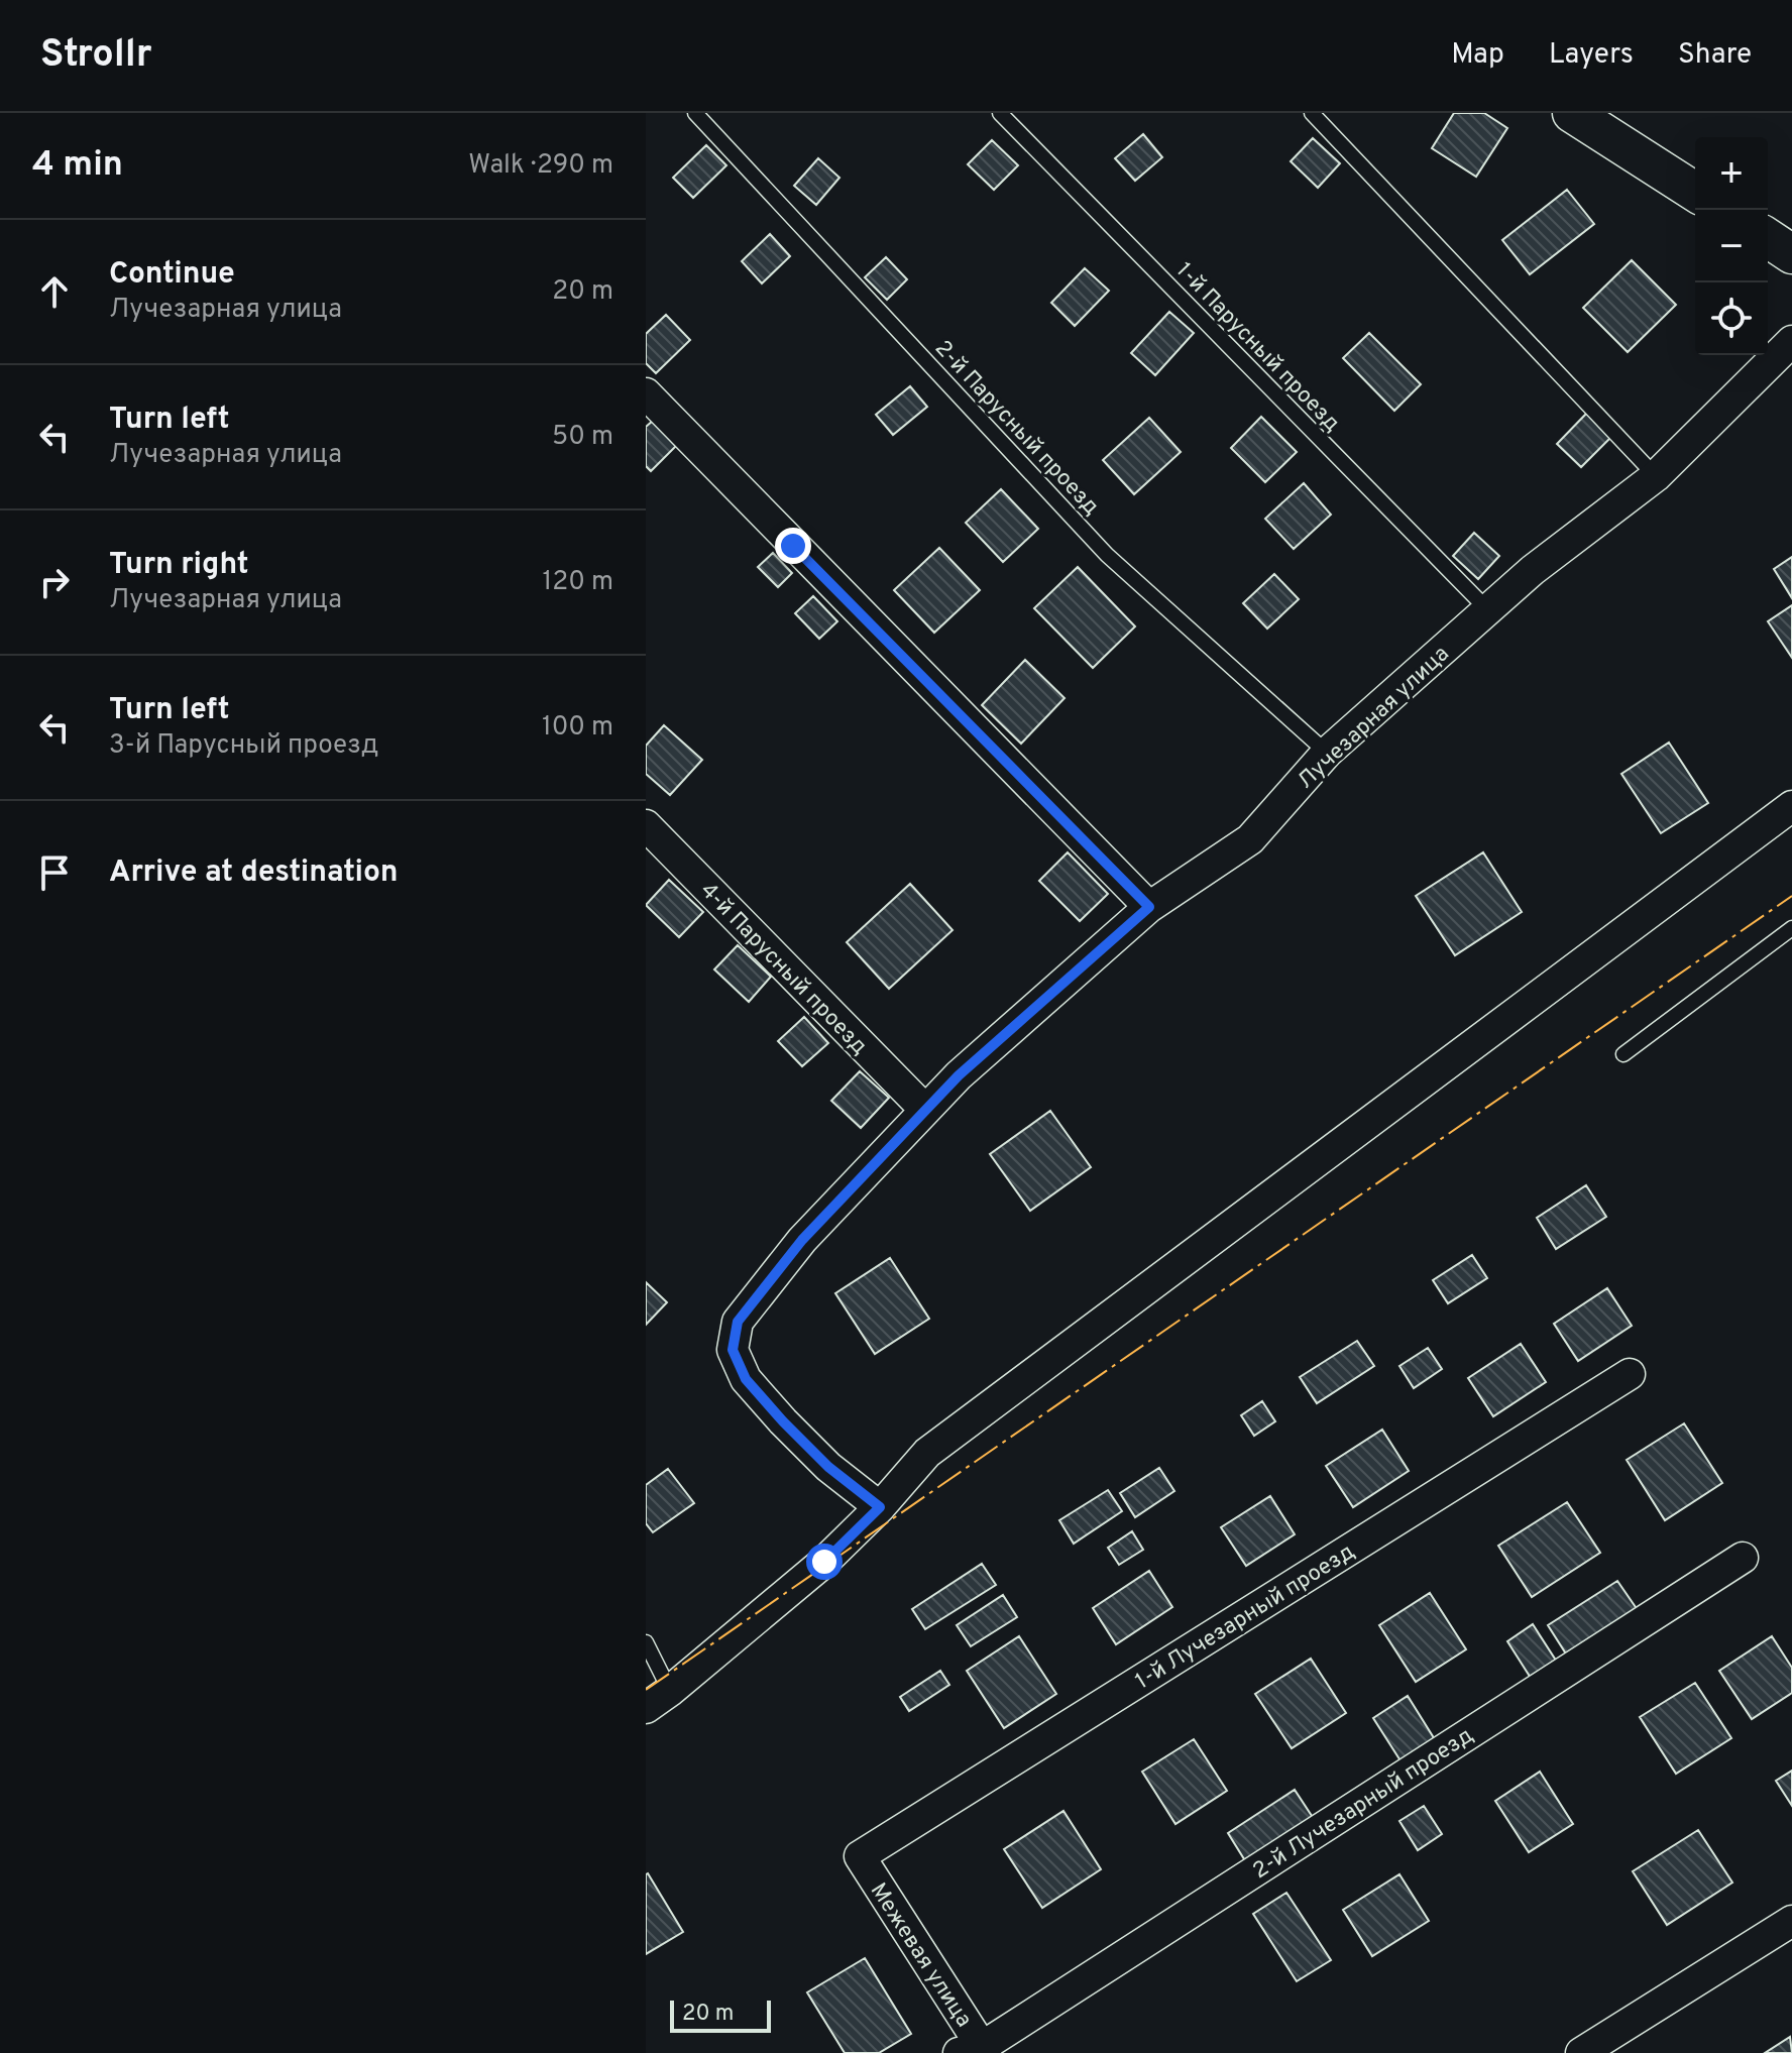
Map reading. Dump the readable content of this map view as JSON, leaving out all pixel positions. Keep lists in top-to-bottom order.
{
  "streets": {
    "street": [
      "Лучезарная улица",
      "4-й Парусный проезд",
      "1-й Лучезарный проезд",
      "2-й Лучезарный проезд",
      "Межевая улица"
    ],
    "lane": ["1-й Парусный проезд", "2-й Парусный проезд"]
  },
  "crossings": [
    ["1-й Парусный проезд", "Лучезарная улица"],
    ["2-й Парусный проезд", "Лучезарная улица"],
    ["Лучезарная улица", "4-й Парусный проезд"],
    ["1-й Лучезарный проезд", "Межевая улица"],
    ["2-й Лучезарный проезд", "Межевая улица"]
  ],
  "scale_bar": "20 m",
  "page": {
    "header": "Strollr",
    "nav": ["Map", "Layers", "Share"],
    "heading": ["4 min", "Walk · 290 m"],
    "map_buttons": ["+", "−"],
    "list": [
      ["Continue", "Лучезарная улица", "20 m"],
      ["Turn left", "Лучезарная улица", "50 m"],
      ["Turn right", "Лучезарная улица", "120 m"],
      ["Turn left", "3-й Парусный проезд", "100 m"],
      "Arrive at destination"
    ],
    "scale": "20 m"
  }
}
